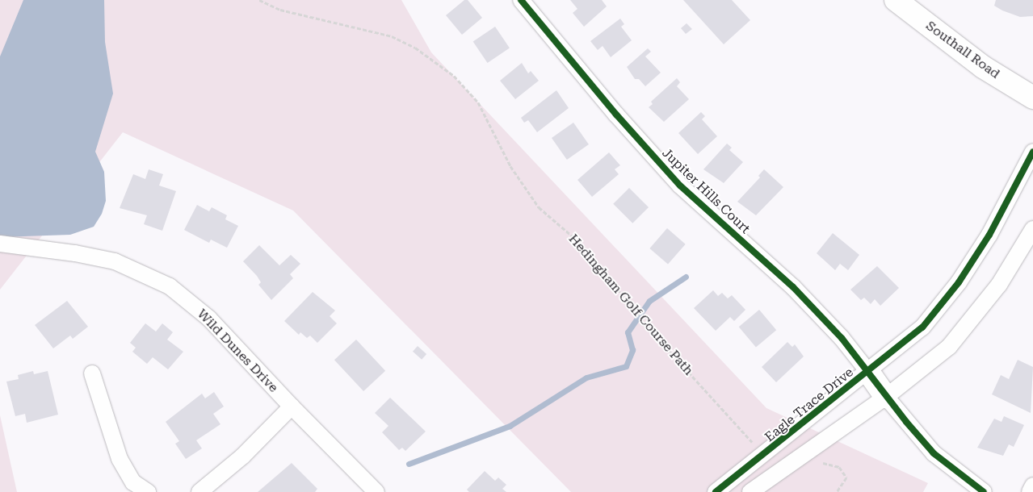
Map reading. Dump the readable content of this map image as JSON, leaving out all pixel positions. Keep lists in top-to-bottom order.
{
  "streets": {
    "street": [
      "Southall Road",
      "Jupiter Hills Court",
      "Wild Dunes Drive",
      "Eagle Trace Drive"
    ],
    "path": ["Hedingham Golf Course Path"]
  },
  "crossings": [
    ["Jupiter Hills Court", "Eagle Trace Drive"]
  ]
}
